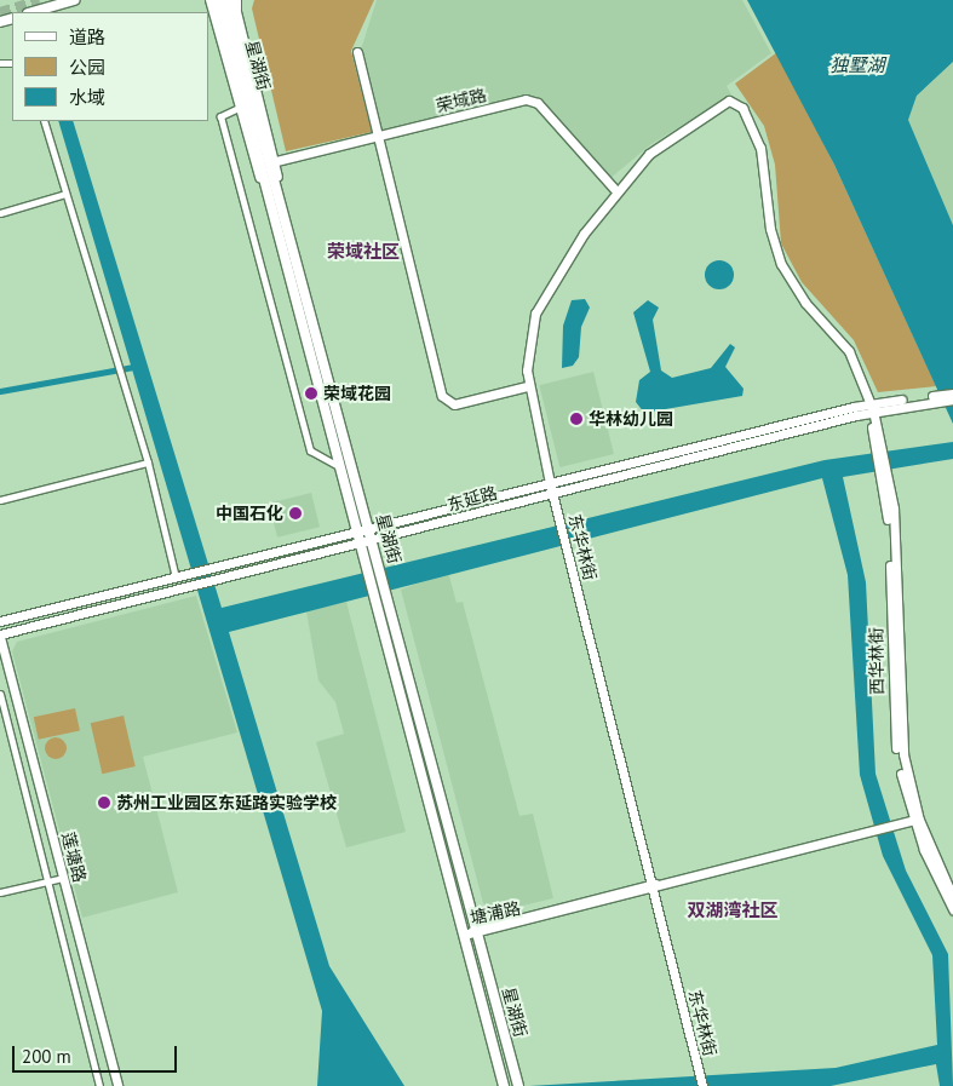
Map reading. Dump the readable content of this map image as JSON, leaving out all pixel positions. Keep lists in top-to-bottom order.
{
  "streets": {
    "main road": ["星湖街"],
    "street": [
      "荣域路",
      "东延路",
      "东华林街",
      "西华林街",
      "莲塘路",
      "塘浦路"
    ]
  },
  "crossings": [
    ["星湖街", "东延路"],
    ["星湖街", "塘浦路"],
    ["荣域路", "东华林街"],
    ["东延路", "东华林街"],
    ["东延路", "西华林街"],
    ["东延路", "莲塘路"],
    ["东华林街", "西华林街"],
    ["东华林街", "塘浦路"],
    ["西华林街", "塘浦路"]
  ],
  "districts": ["荣域社区", "双湖湾社区"],
  "water": ["独墅湖"],
  "places": [
    "荣域花园",
    "华林幼儿园",
    "中国石化",
    "苏州工业园区东延路实验学校"
  ],
  "legend": ["道路", "公园", "水域"],
  "scale_bar": "200 m"
}
